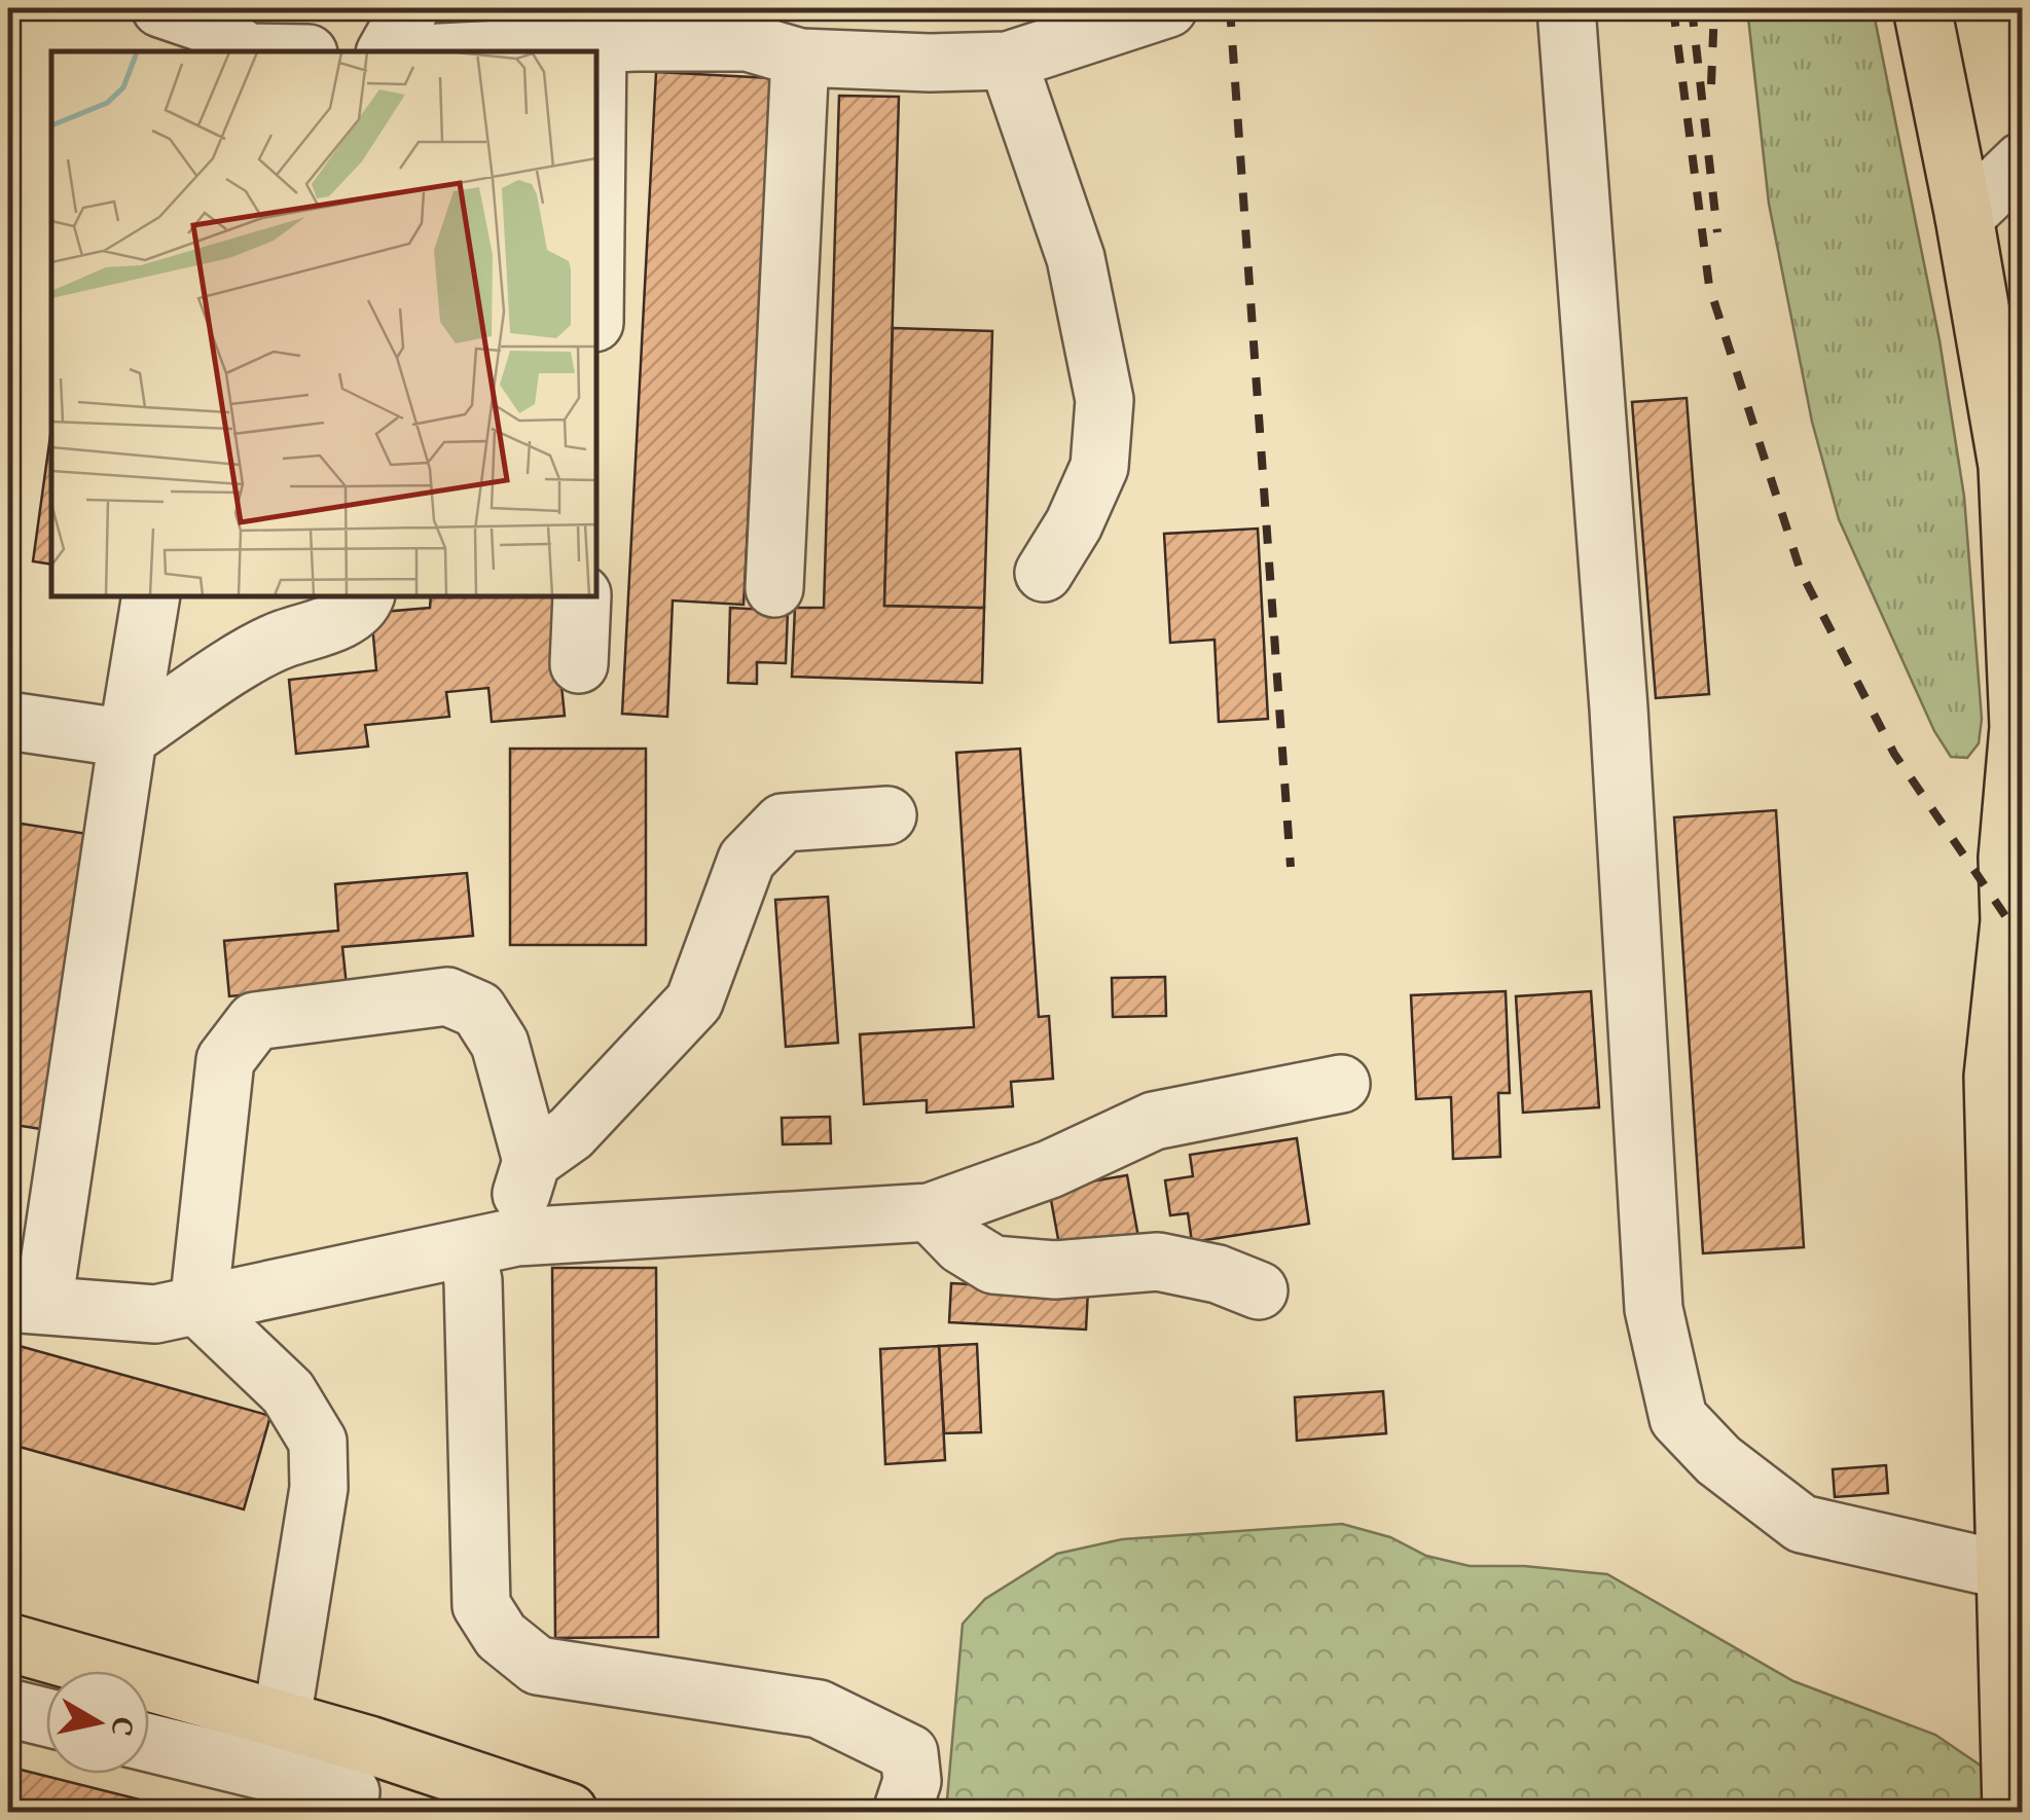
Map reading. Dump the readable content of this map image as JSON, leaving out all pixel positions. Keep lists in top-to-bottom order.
{
  "north": "right"
}
